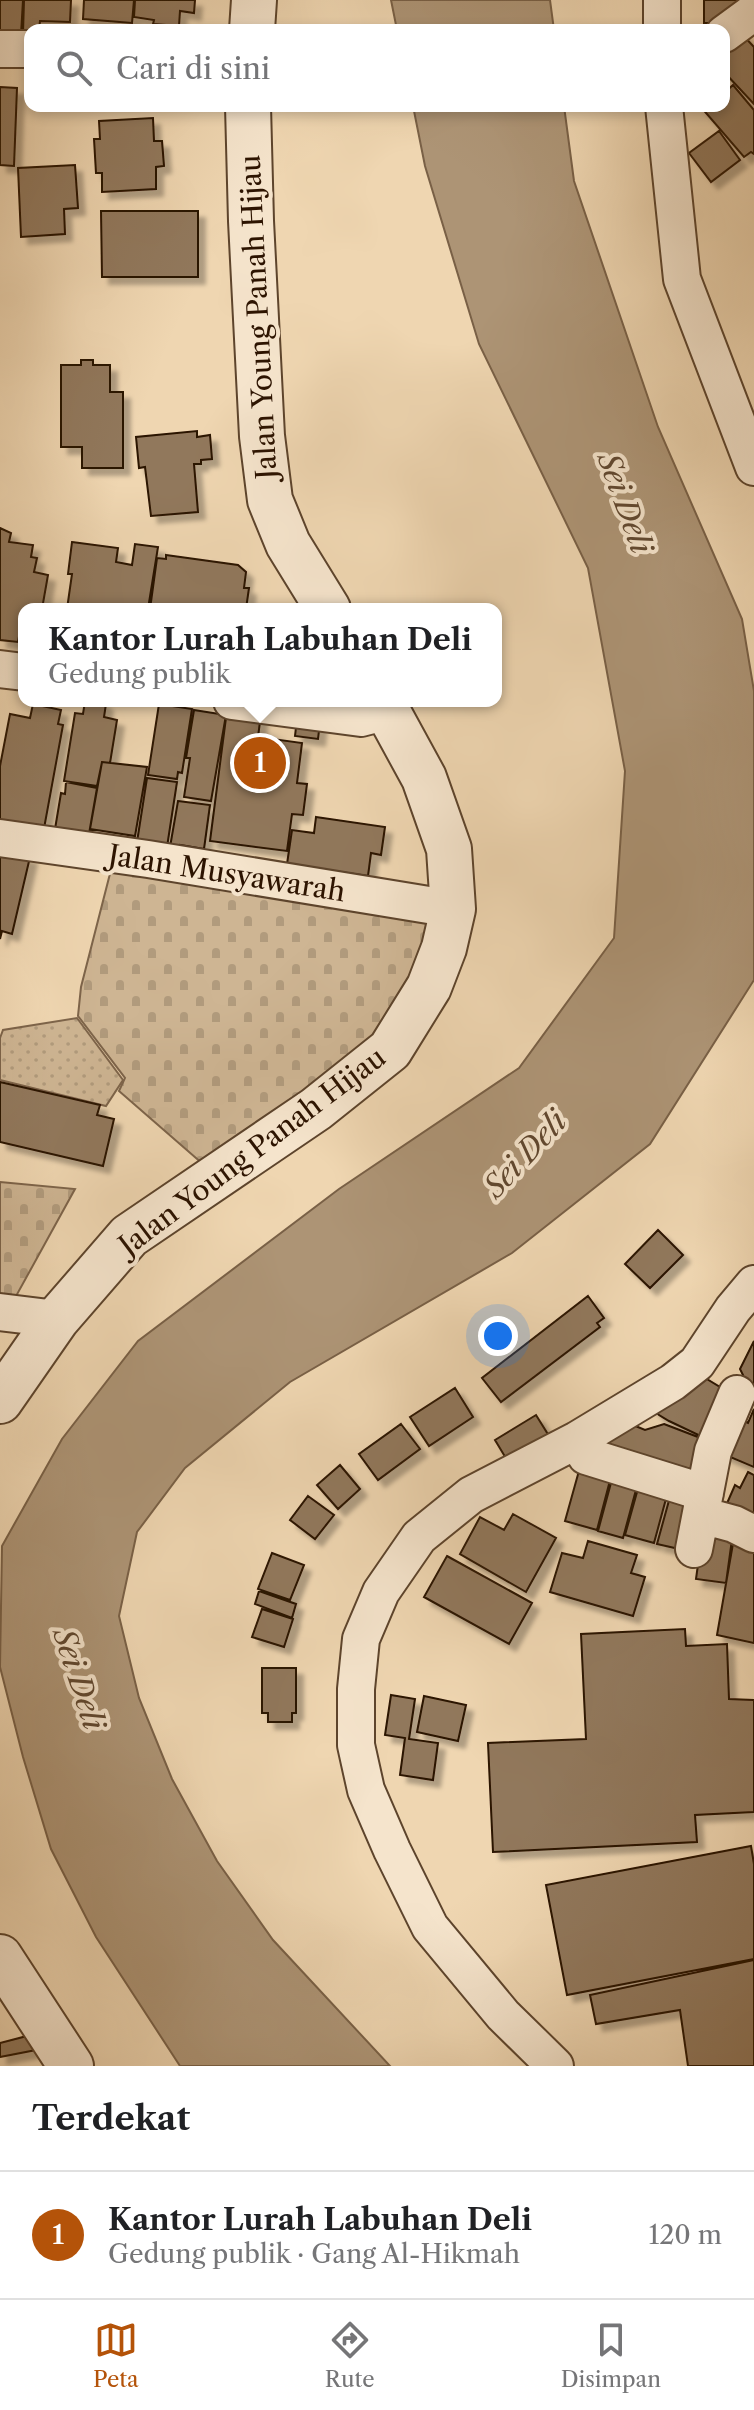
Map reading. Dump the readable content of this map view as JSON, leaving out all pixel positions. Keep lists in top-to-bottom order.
{
  "streets": {
    "street": ["Jalan Young Panah Hijau", "Jalan Musyawarah"]
  },
  "crossings": [
    ["Jalan Young Panah Hijau", "Jalan Musyawarah"]
  ],
  "water": ["Sei Deli"],
  "page": {
    "search": "Cari di sini",
    "popup": ["Kantor Lurah Labuhan Deli", "Gedung publik"],
    "pins": "1",
    "heading": "Terdekat",
    "list": [
      {
        "mark": "1",
        "name": "Kantor Lurah Labuhan Deli",
        "note": "Gedung publik · Gang Al-Hikmah",
        "value": "120 m"
      }
    ],
    "nav": ["Peta", "Rute", "Disimpan"]
  }
}
